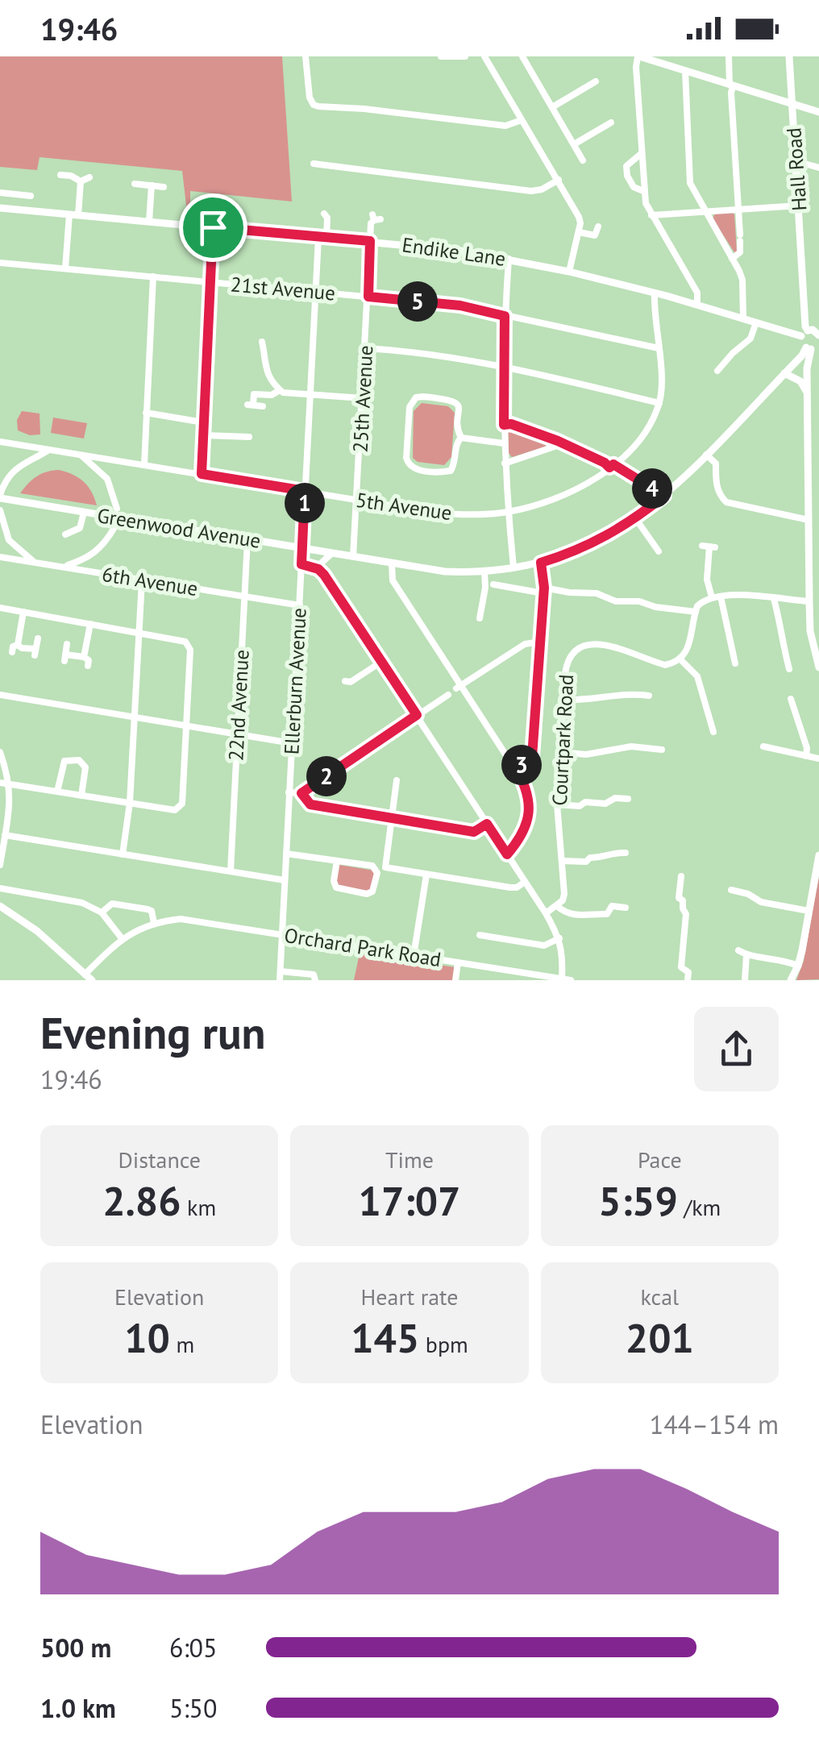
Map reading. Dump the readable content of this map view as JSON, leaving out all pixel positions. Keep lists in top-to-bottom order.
{
  "streets": {
    "street": [
      "Hall Road",
      "Endike Lane",
      "21st Avenue",
      "25th Avenue",
      "5th Avenue",
      "Greenwood Avenue",
      "6th Avenue",
      "Ellerburn Avenue",
      "22nd Avenue",
      "Courtpark Road",
      "Orchard Park Road"
    ]
  },
  "crossings": [
    ["Hall Road", "Endike Lane"],
    ["Hall Road", "Greenwood Avenue"],
    ["Endike Lane", "25th Avenue"],
    ["Endike Lane", "Ellerburn Avenue"],
    ["21st Avenue", "25th Avenue"],
    ["21st Avenue", "Ellerburn Avenue"],
    ["25th Avenue", "5th Avenue"],
    ["25th Avenue", "Greenwood Avenue"],
    ["5th Avenue", "Greenwood Avenue"],
    ["5th Avenue", "Ellerburn Avenue"],
    ["Greenwood Avenue", "6th Avenue"],
    ["Greenwood Avenue", "Ellerburn Avenue"],
    ["Greenwood Avenue", "22nd Avenue"],
    ["6th Avenue", "Ellerburn Avenue"],
    ["6th Avenue", "22nd Avenue"],
    ["Ellerburn Avenue", "Orchard Park Road"]
  ],
  "page": {
    "status": "19:46",
    "pins": [
      "5",
      "4",
      "1",
      "3",
      "2"
    ],
    "heading": ["Evening run", "19:46"],
    "stats": [
      ["Distance", "2.86 km"],
      ["Time", "17:07"],
      ["Pace", "5:59 /km"],
      ["Elevation", "10 m"],
      ["Heart rate", "145 bpm"],
      ["kcal", "201"]
    ],
    "chart": ["Elevation", "144–154 m"],
    "list": [
      {
        "name": "500 m",
        "note": "6:05"
      },
      {
        "name": "1.0 km",
        "note": "5:50"
      }
    ]
  }
}
